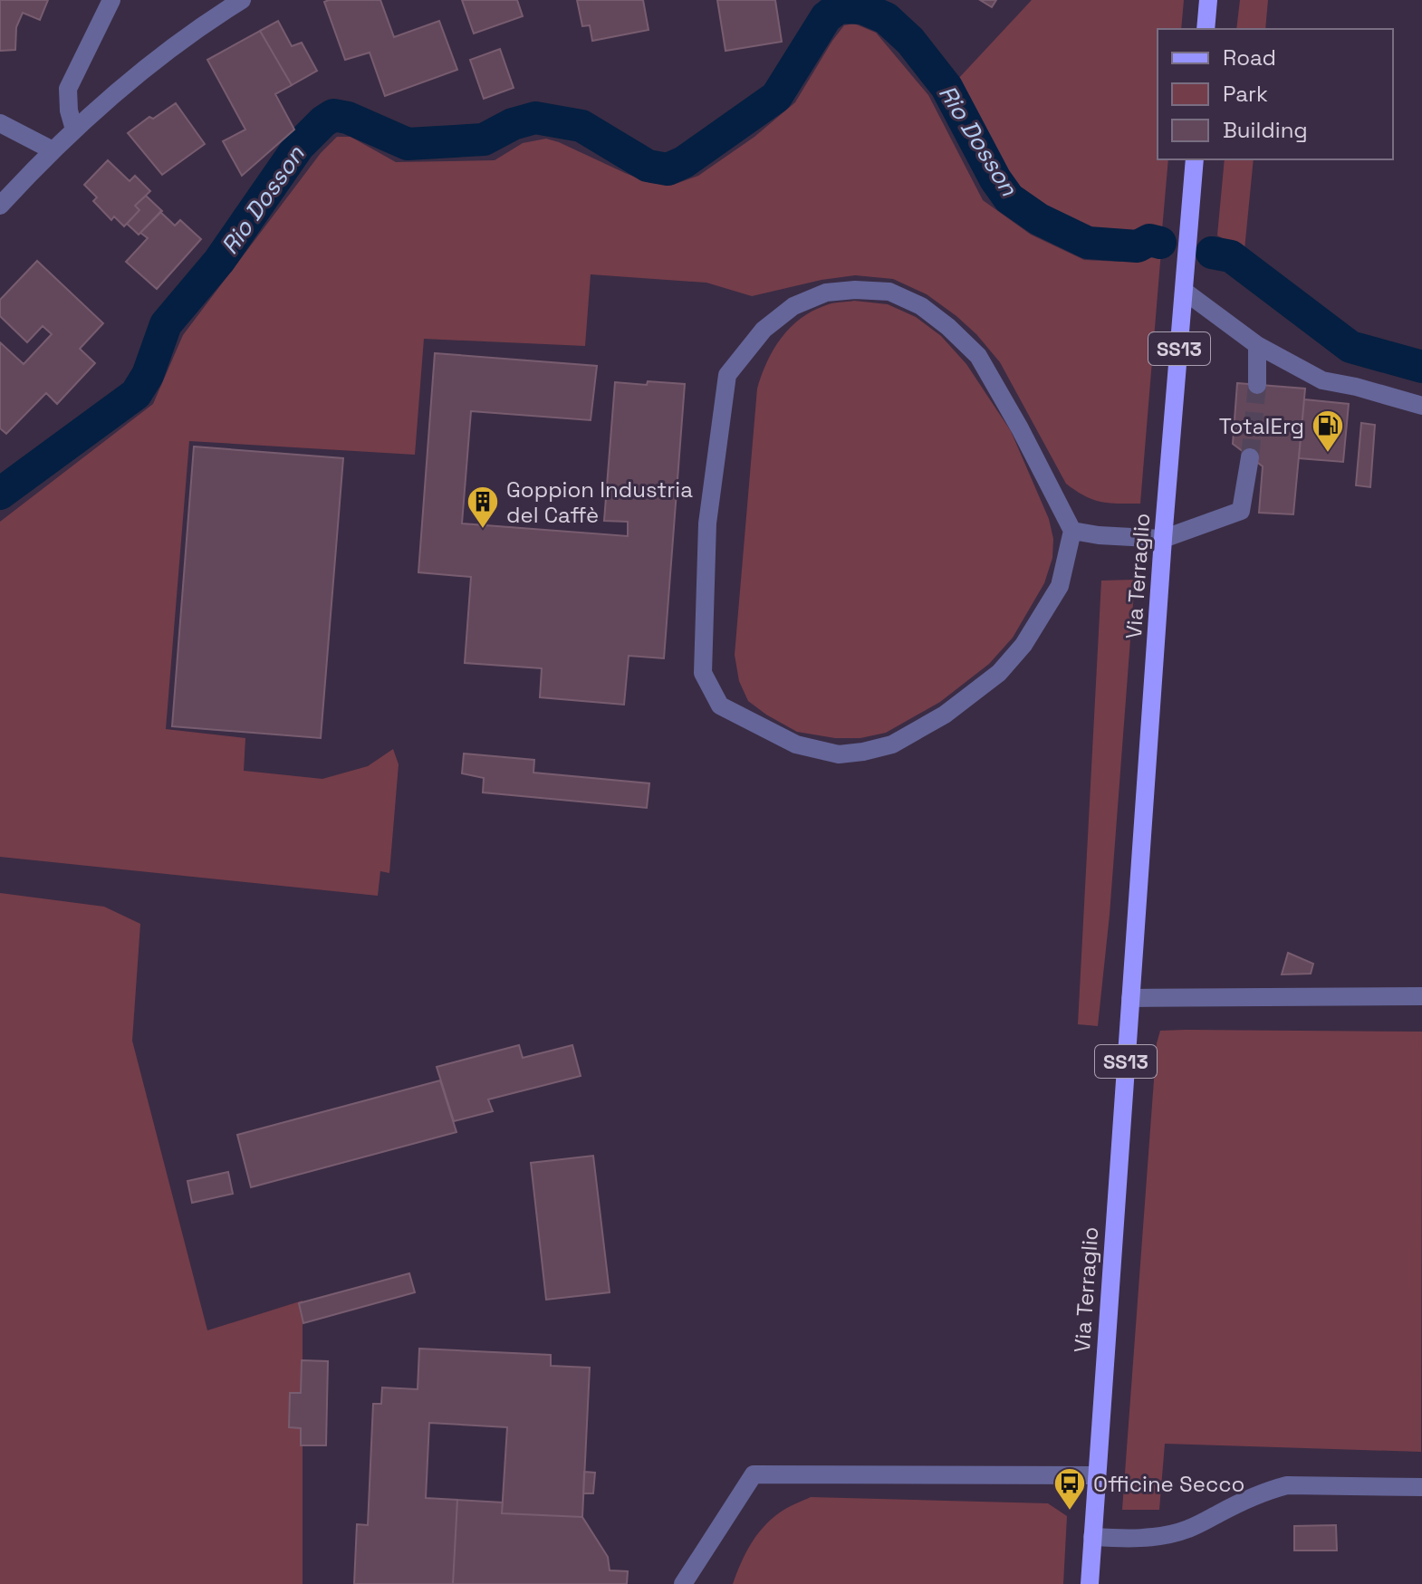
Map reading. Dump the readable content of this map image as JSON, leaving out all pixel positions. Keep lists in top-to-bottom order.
{
  "streets": {
    "main road": ["SS13", "Via Terraglio"]
  },
  "water": ["Rio Dosson"],
  "places": {
    "fuel station": ["TotalErg"],
    "building": ["Goppion Industria del Caffè"],
    "bus stop": ["Officine Secco"]
  },
  "legend": ["Road", "Park", "Building"]
}
